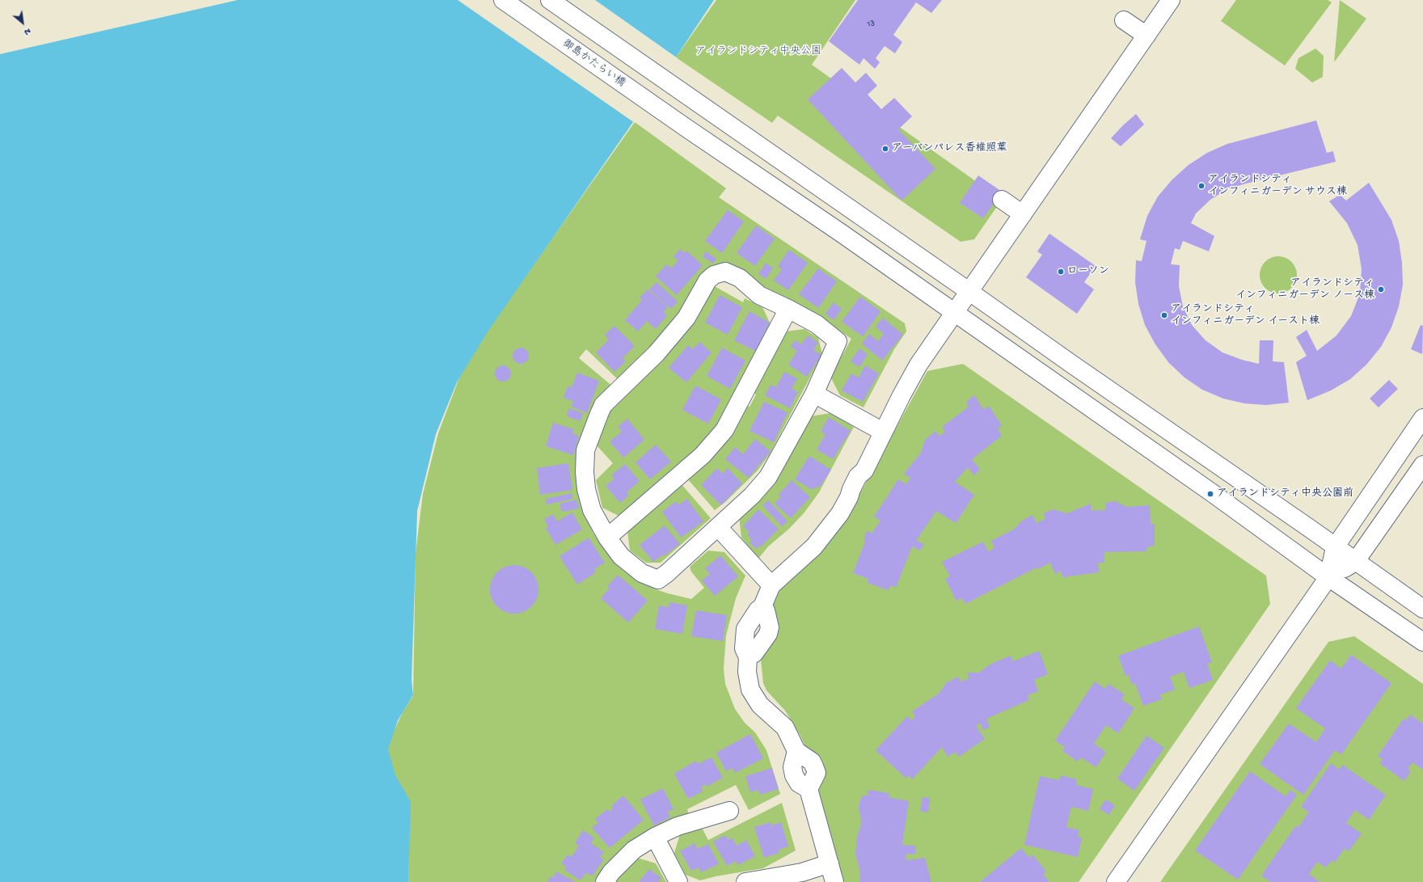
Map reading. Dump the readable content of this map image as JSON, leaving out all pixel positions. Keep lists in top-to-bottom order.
{
  "streets": {
    "street": ["御島かたらい橋"]
  },
  "parks": ["アイランドシティ中央公園"],
  "places": [
    "アーバンパレス香椎照葉",
    "アイランドシティ インフィニガーデン サウス棟",
    "ローソン",
    "アイランドシティ インフィニガーデン ノース棟",
    "アイランドシティ インフィニガーデン イースト棟",
    "アイランドシティ中央公園前"
  ],
  "house_numbers": ["13"],
  "north": "bottom right"
}
